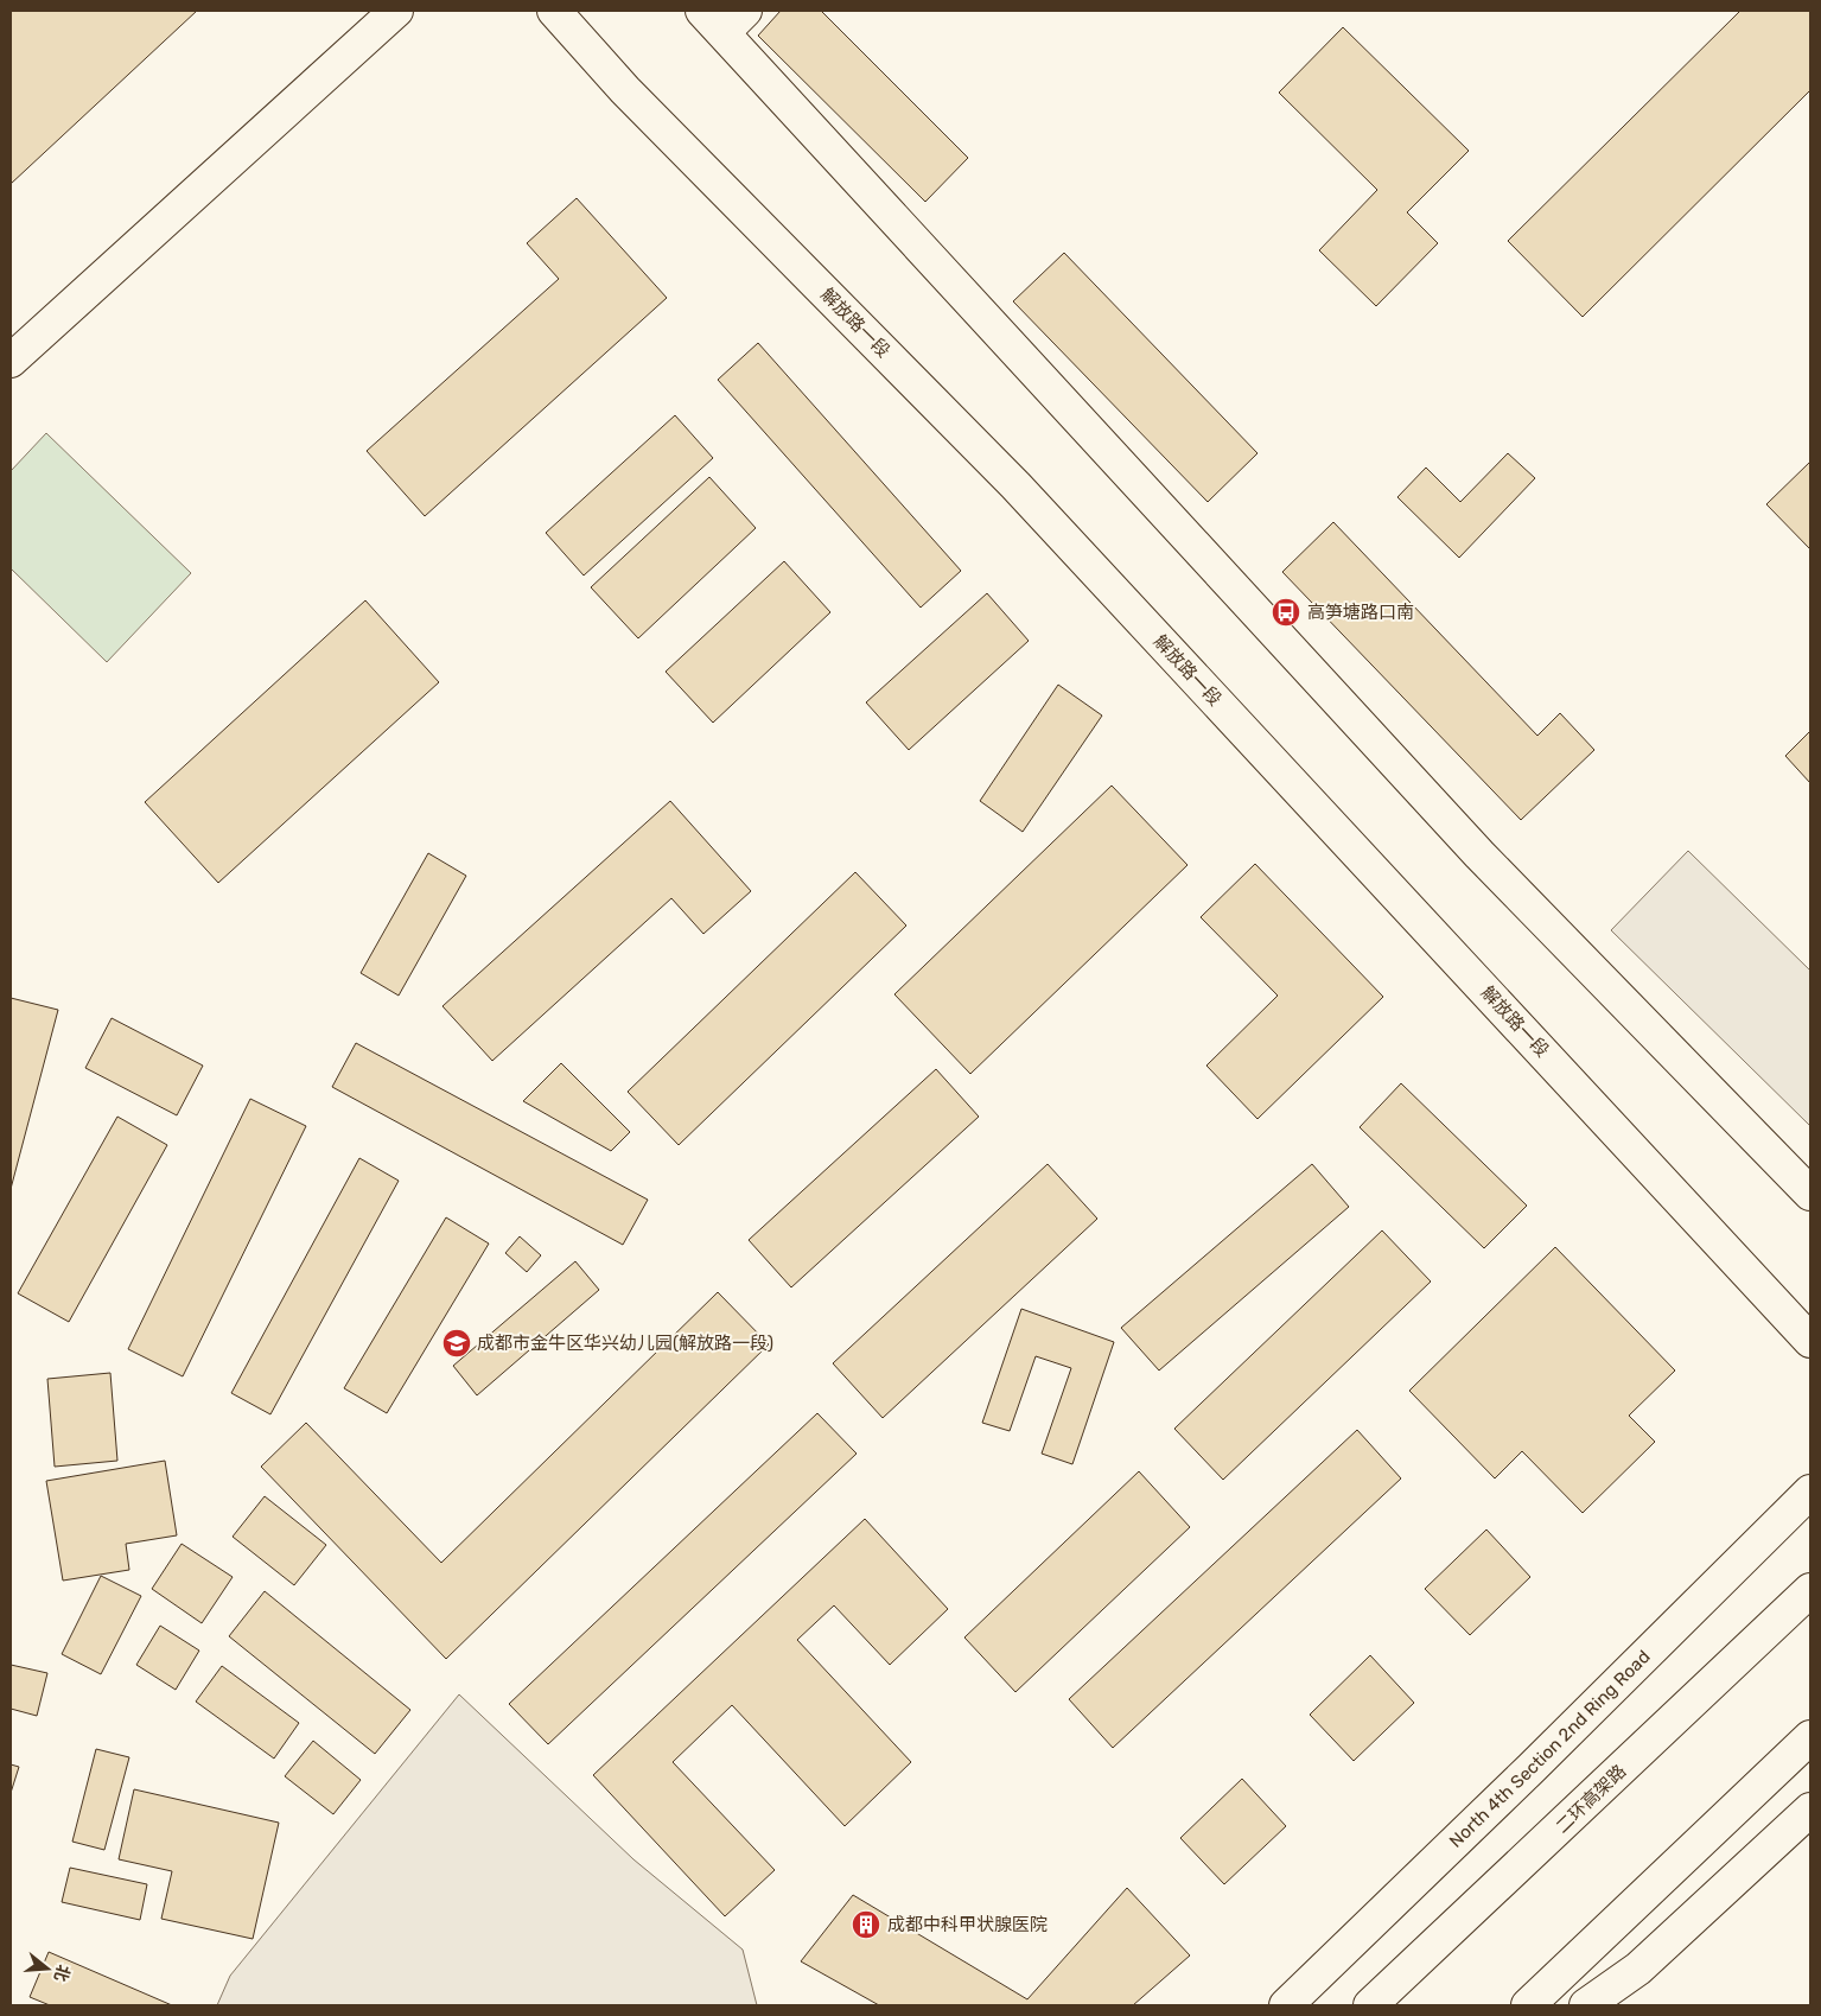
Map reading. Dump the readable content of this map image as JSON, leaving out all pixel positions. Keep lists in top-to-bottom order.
{
  "streets": {
    "main road": ["解放路一段", "North 4th Section 2nd Ring Road", "二环高架路"]
  },
  "places": {
    "bus stop": ["高笋塘路口南"],
    "school or university": ["成都市金牛区华兴幼儿园(解放路一段)"],
    "building": ["成都中科甲状腺医院"]
  },
  "north": "right"
}
